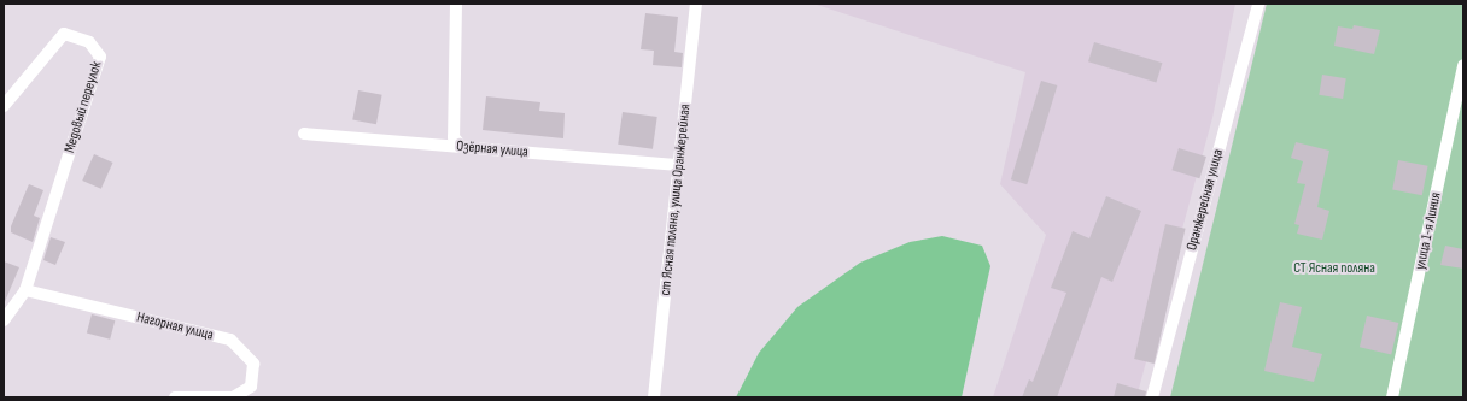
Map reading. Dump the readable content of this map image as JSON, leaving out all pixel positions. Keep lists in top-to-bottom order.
{
  "streets": {
    "street": [
      "Медовый переулок",
      "Озёрная улица",
      "ст Ясная поляна, улица Оранжерейная",
      "Оранжерейная улица",
      "улица 1-я Линия",
      "Нагорная улица"
    ]
  },
  "crossings": [
    ["Медовый переулок", "Нагорная улица"],
    ["Озёрная улица", "ст Ясная поляна, улица Оранжерейная"]
  ],
  "parks": ["СТ Ясная поляна"]
}
